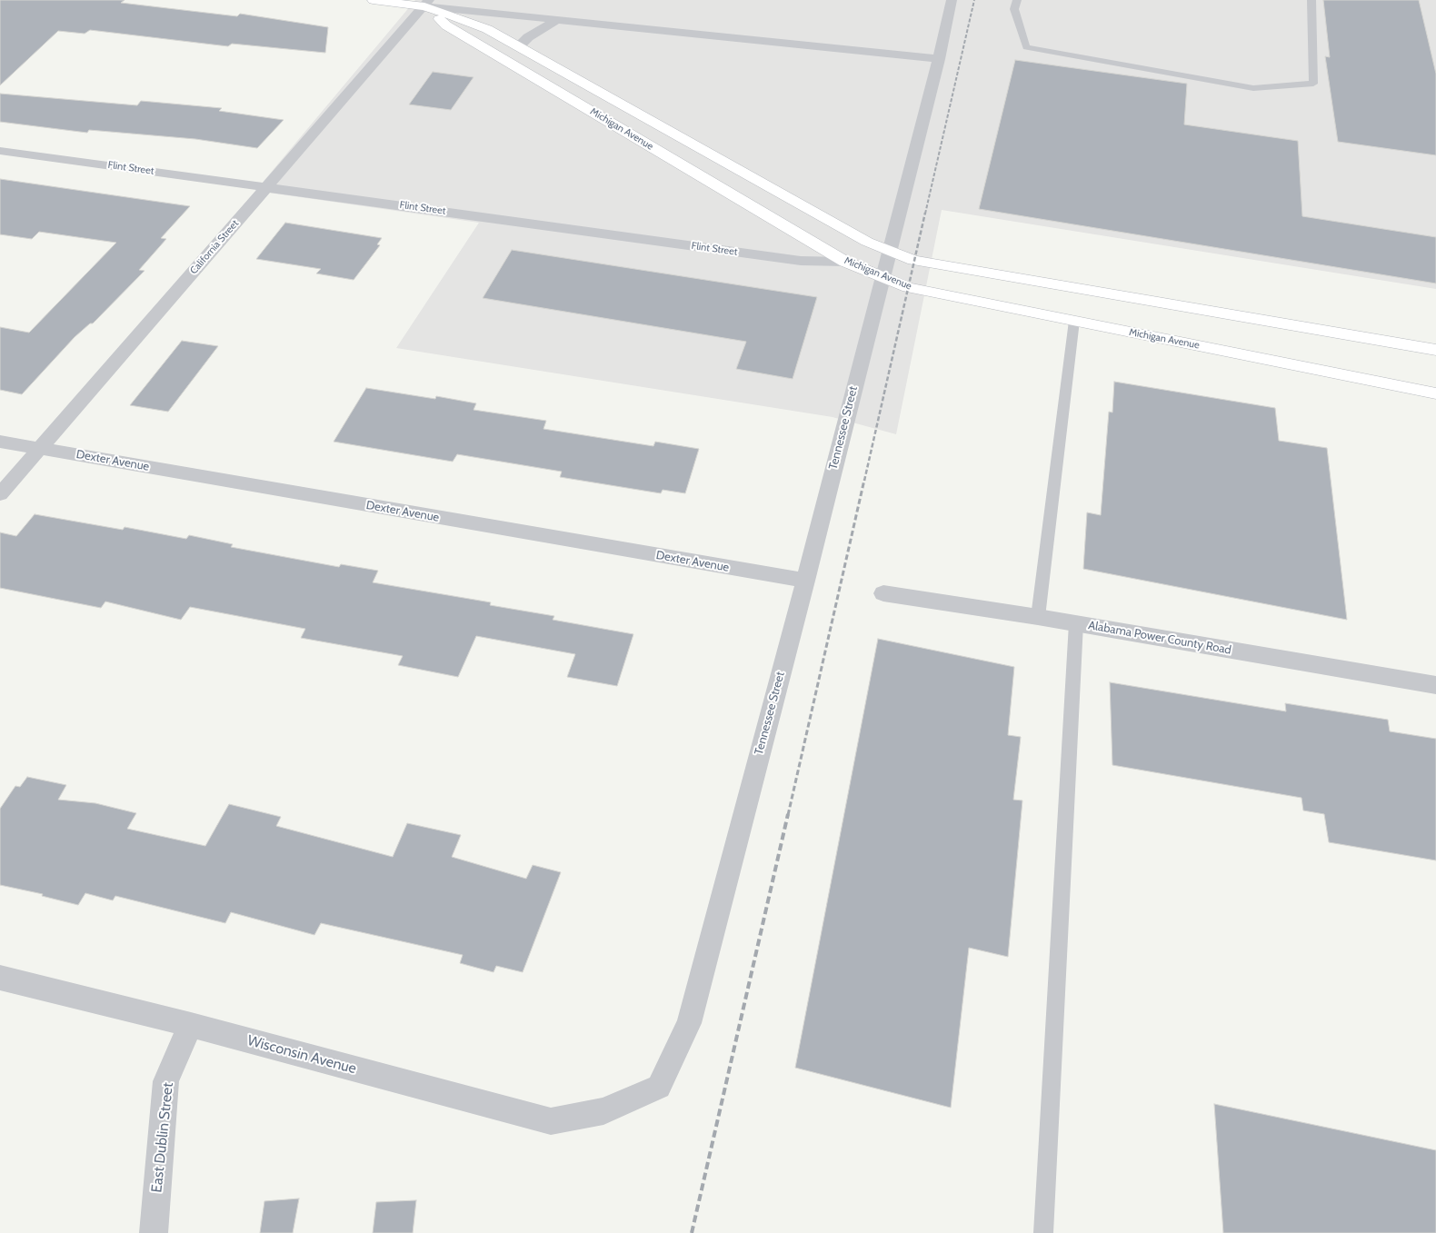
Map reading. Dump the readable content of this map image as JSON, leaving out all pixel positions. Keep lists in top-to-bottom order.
{
  "streets": {
    "main road": ["Michigan Avenue"],
    "street": [
      "Flint Street",
      "California Street",
      "Tennessee Street",
      "Dexter Avenue",
      "Alabama Power County Road",
      "Wisconsin Avenue",
      "East Dublin Street"
    ]
  },
  "crossings": [
    ["Michigan Avenue", "Flint Street"],
    ["Michigan Avenue", "California Street"],
    ["Michigan Avenue", "Tennessee Street"],
    ["Flint Street", "California Street"],
    ["California Street", "Dexter Avenue"],
    ["Tennessee Street", "Dexter Avenue"],
    ["Tennessee Street", "Wisconsin Avenue"],
    ["Wisconsin Avenue", "East Dublin Street"]
  ]
}
